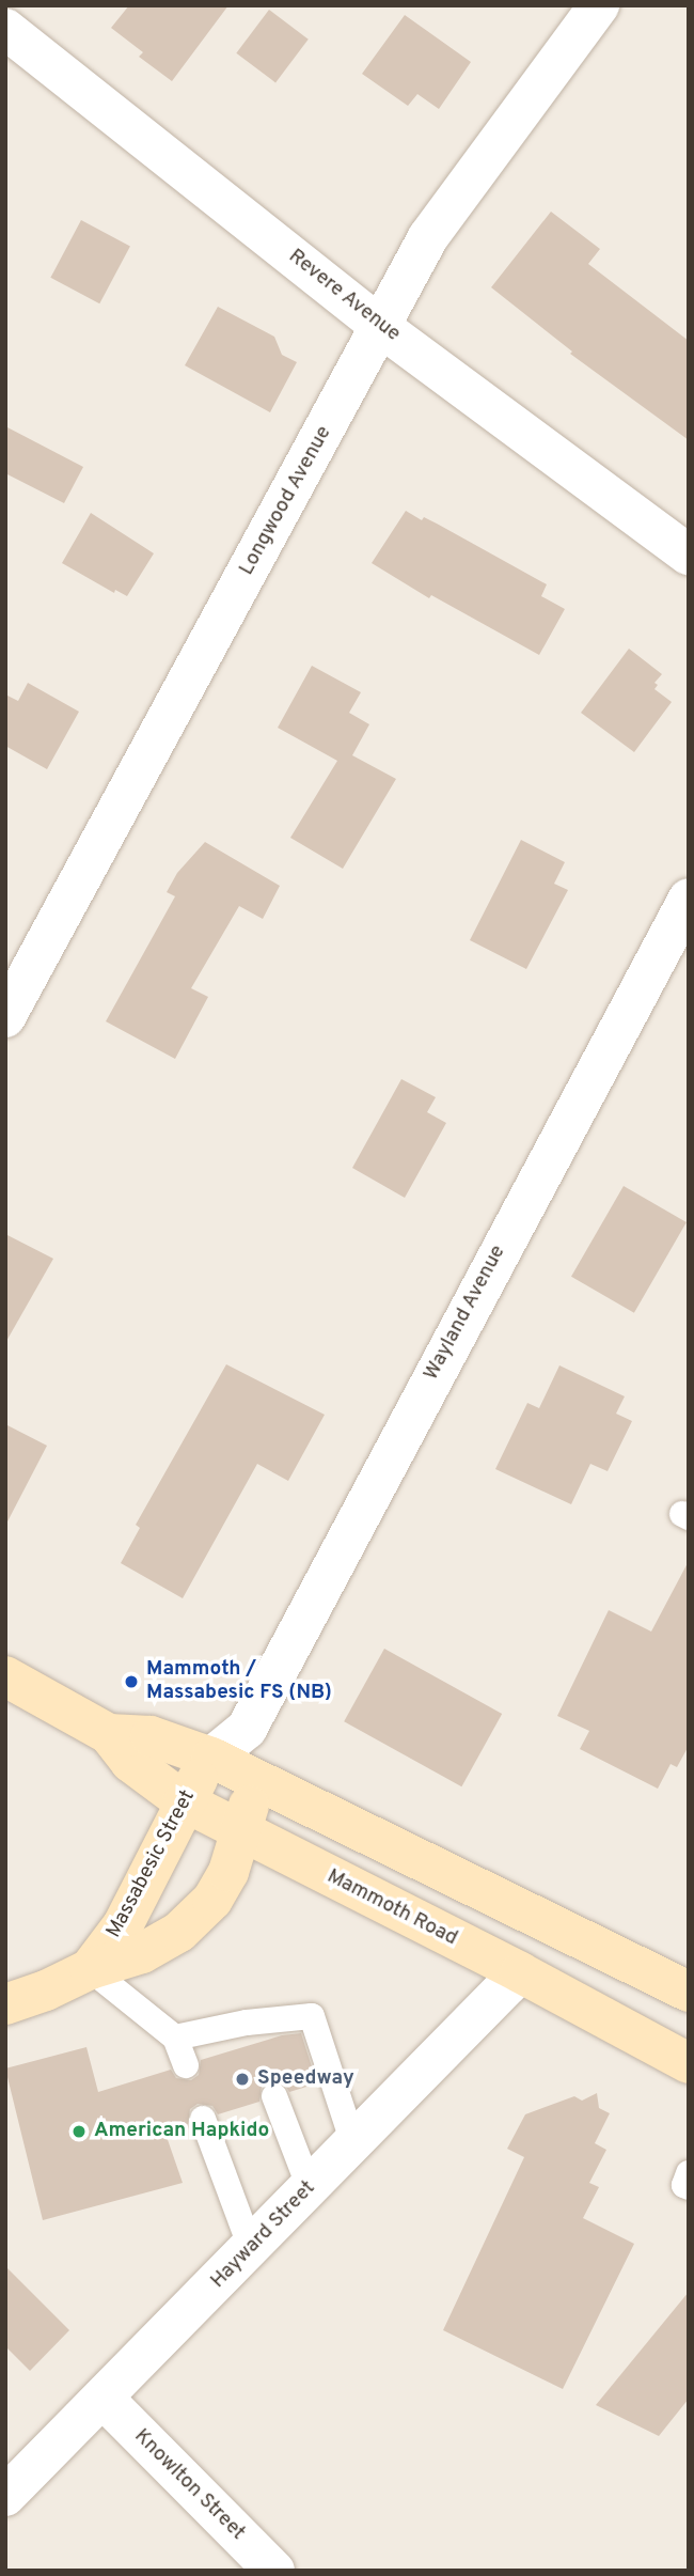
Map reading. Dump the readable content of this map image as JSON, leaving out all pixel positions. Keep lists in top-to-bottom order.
{
  "streets": {
    "main road": ["Massabesic Street", "Mammoth Road"],
    "street": [
      "Revere Avenue",
      "Longwood Avenue",
      "Wayland Avenue",
      "Hayward Street",
      "Knowlton Street"
    ]
  },
  "crossings": [
    ["Revere Avenue", "Longwood Avenue"],
    ["Wayland Avenue", "Massabesic Street"],
    ["Wayland Avenue", "Mammoth Road"],
    ["Massabesic Street", "Mammoth Road"],
    ["Mammoth Road", "Hayward Street"],
    ["Hayward Street", "Knowlton Street"]
  ],
  "places": ["Mammoth / Massabesic FS (NB)", "Speedway", "American Hapkido"]
}
